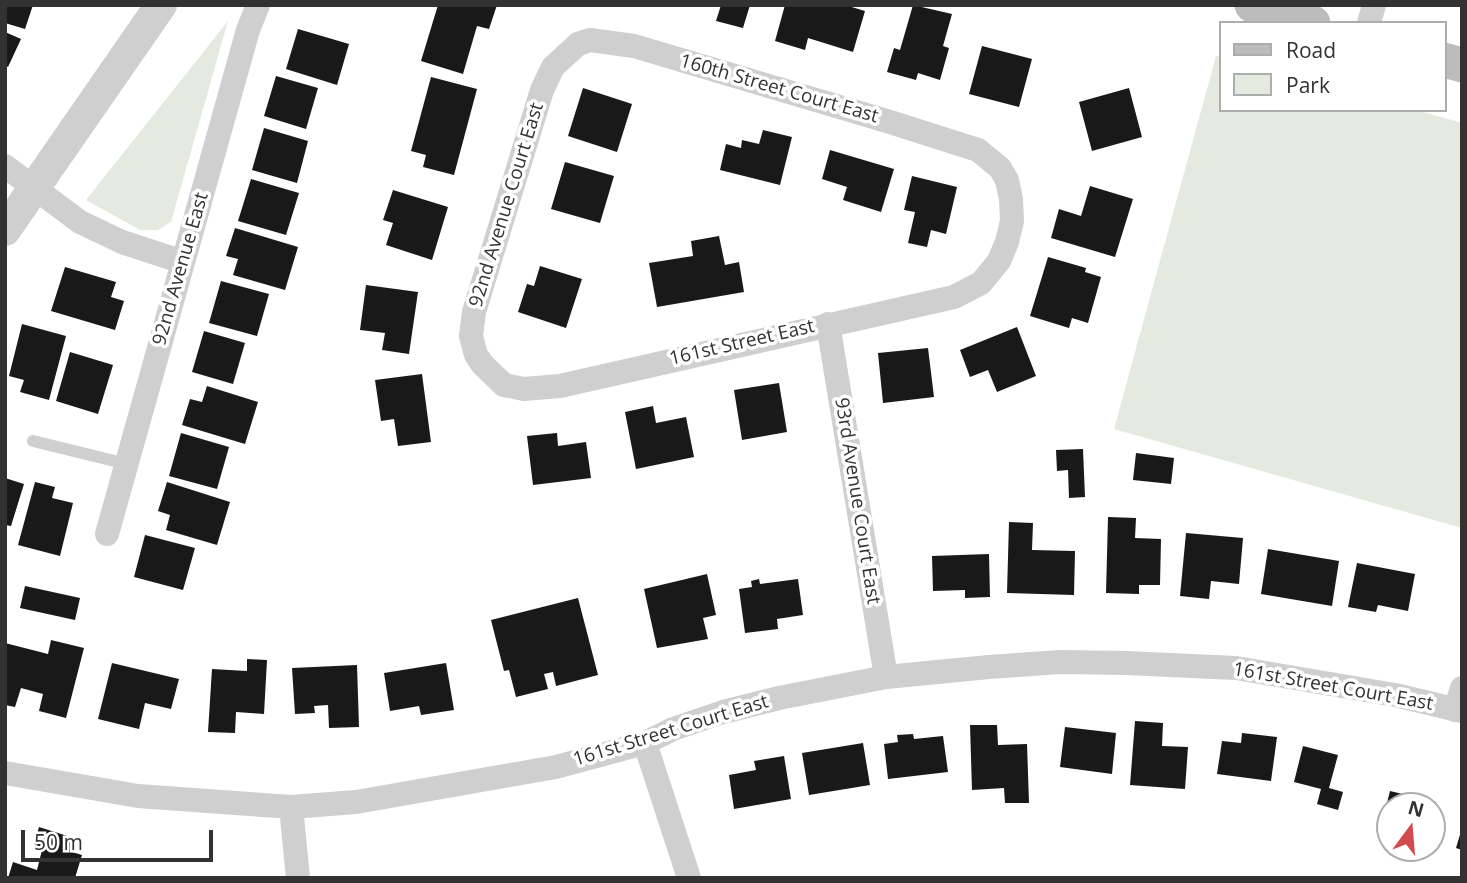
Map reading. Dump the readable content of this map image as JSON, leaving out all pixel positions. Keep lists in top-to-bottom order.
{
  "streets": {
    "street": [
      "160th Street Court East",
      "92nd Avenue Court East",
      "92nd Avenue East",
      "161st Street East",
      "93rd Avenue Court East",
      "161st Street Court East"
    ]
  },
  "crossings": [
    ["160th Street Court East", "92nd Avenue Court East"],
    ["160th Street Court East", "161st Street East"],
    ["92nd Avenue Court East", "161st Street East"],
    ["161st Street East", "93rd Avenue Court East"],
    ["93rd Avenue Court East", "161st Street Court East"]
  ],
  "legend": ["Road", "Park"],
  "scale_bar": "50 m",
  "north": "top"
}
